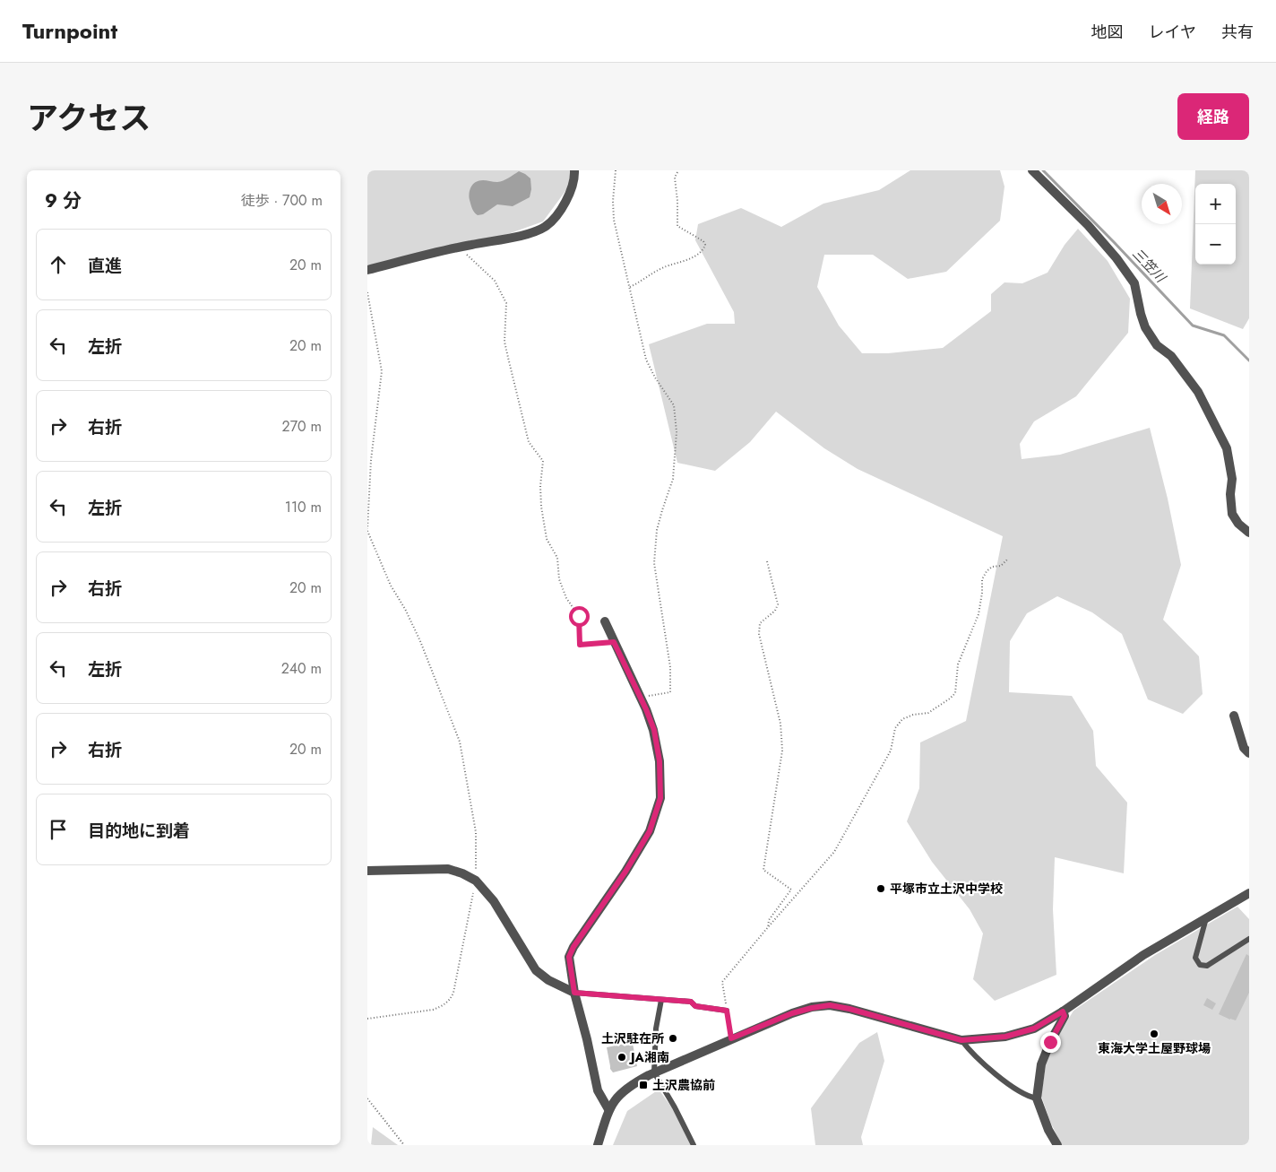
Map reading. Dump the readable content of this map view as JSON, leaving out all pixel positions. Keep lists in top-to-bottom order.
{
  "water": ["三笠川"],
  "places": {
    "other": [
      "平塚市立土沢中学校",
      "東海大学土屋野球場",
      "土沢駐在所",
      "JA湘南"
    ],
    "transit": ["土沢農協前"]
  },
  "north": "bottom right",
  "page": {
    "header": "Turnpoint",
    "nav": ["地図", "レイヤ", "共有"],
    "title": "アクセス",
    "buttons": "経路",
    "heading": ["9 分", "徒歩 · 700 m"],
    "map_buttons": ["+", "−"],
    "list": [
      ["直進", "20 m"],
      ["左折", "20 m"],
      ["右折", "270 m"],
      ["左折", "110 m"],
      ["右折", "20 m"],
      ["左折", "240 m"],
      ["右折", "20 m"],
      "目的地に到着"
    ]
  }
}
